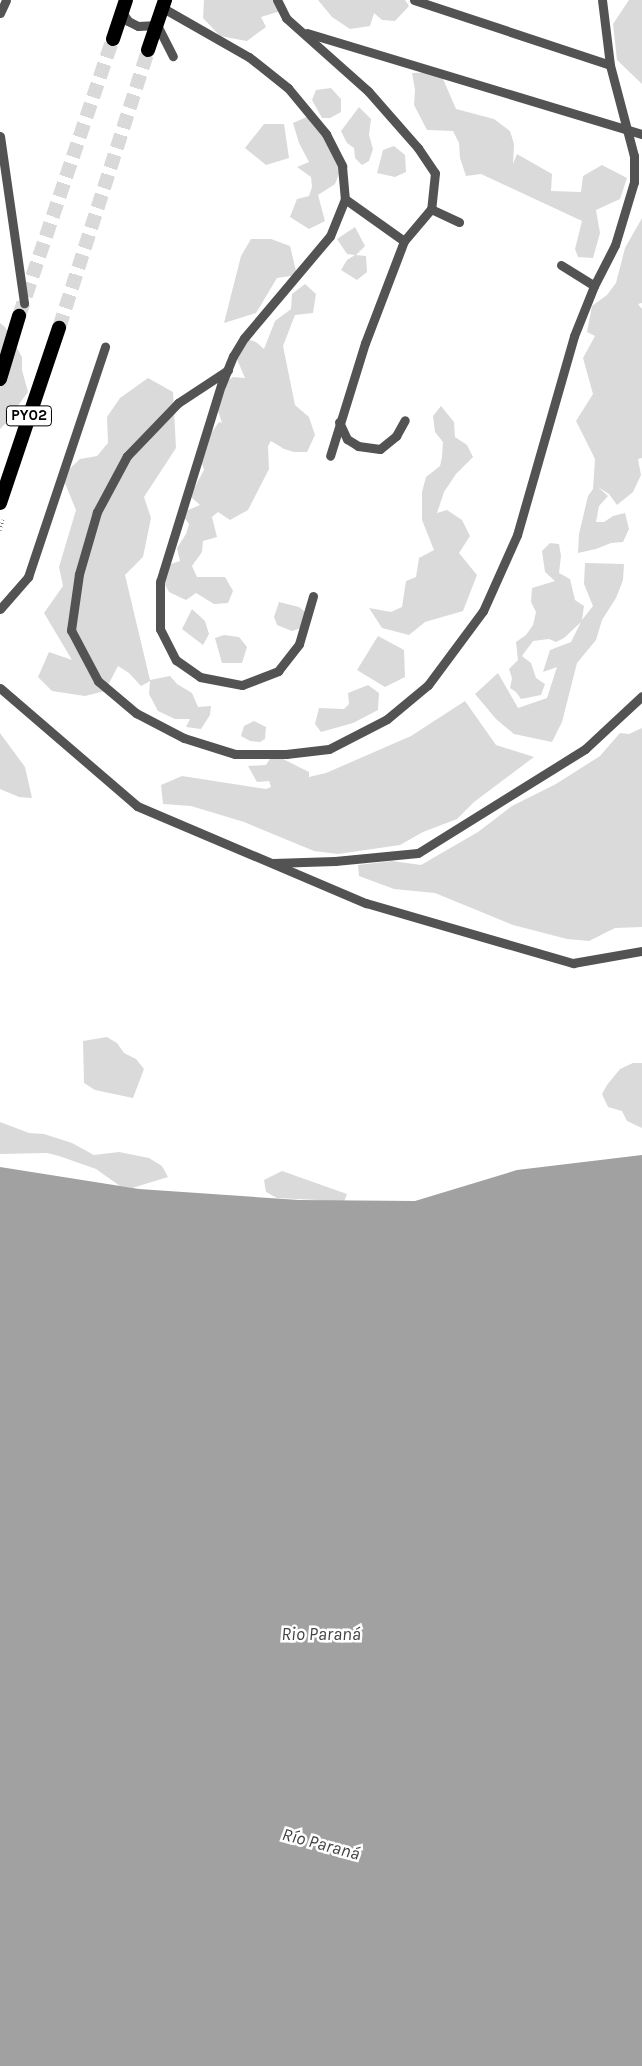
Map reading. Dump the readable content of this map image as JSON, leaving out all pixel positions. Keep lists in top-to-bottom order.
{
  "streets": {
    "highway": ["PY02"]
  },
  "water": ["Rio Paraná", "Río Paraná"]
}
